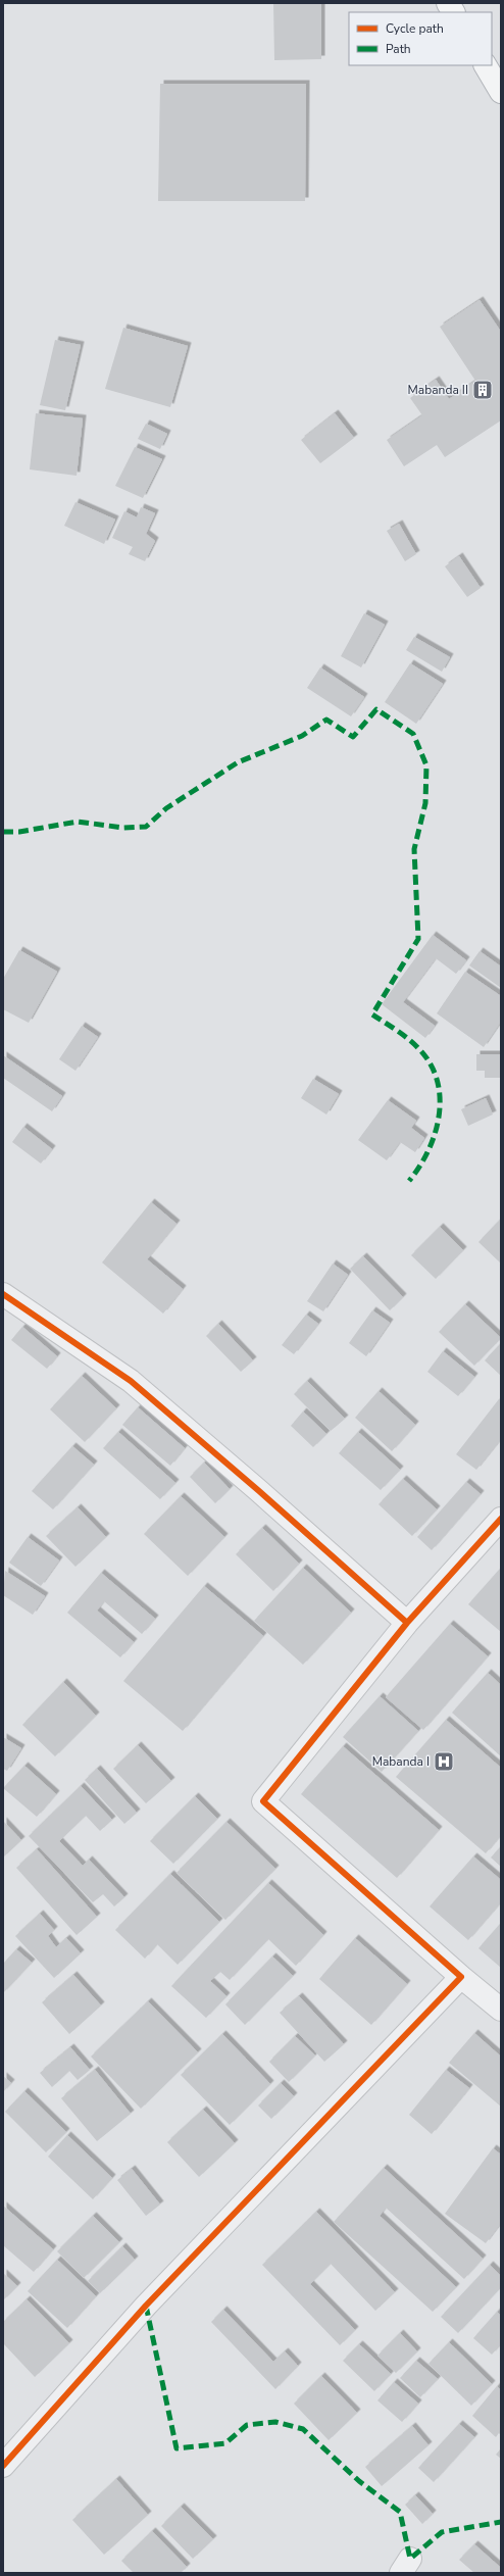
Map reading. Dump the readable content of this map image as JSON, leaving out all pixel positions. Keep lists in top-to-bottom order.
{
  "places": {
    "building": ["Mabanda II"],
    "hospital": ["Mabanda I"]
  },
  "legend": ["Cycle path", "Path"]
}
